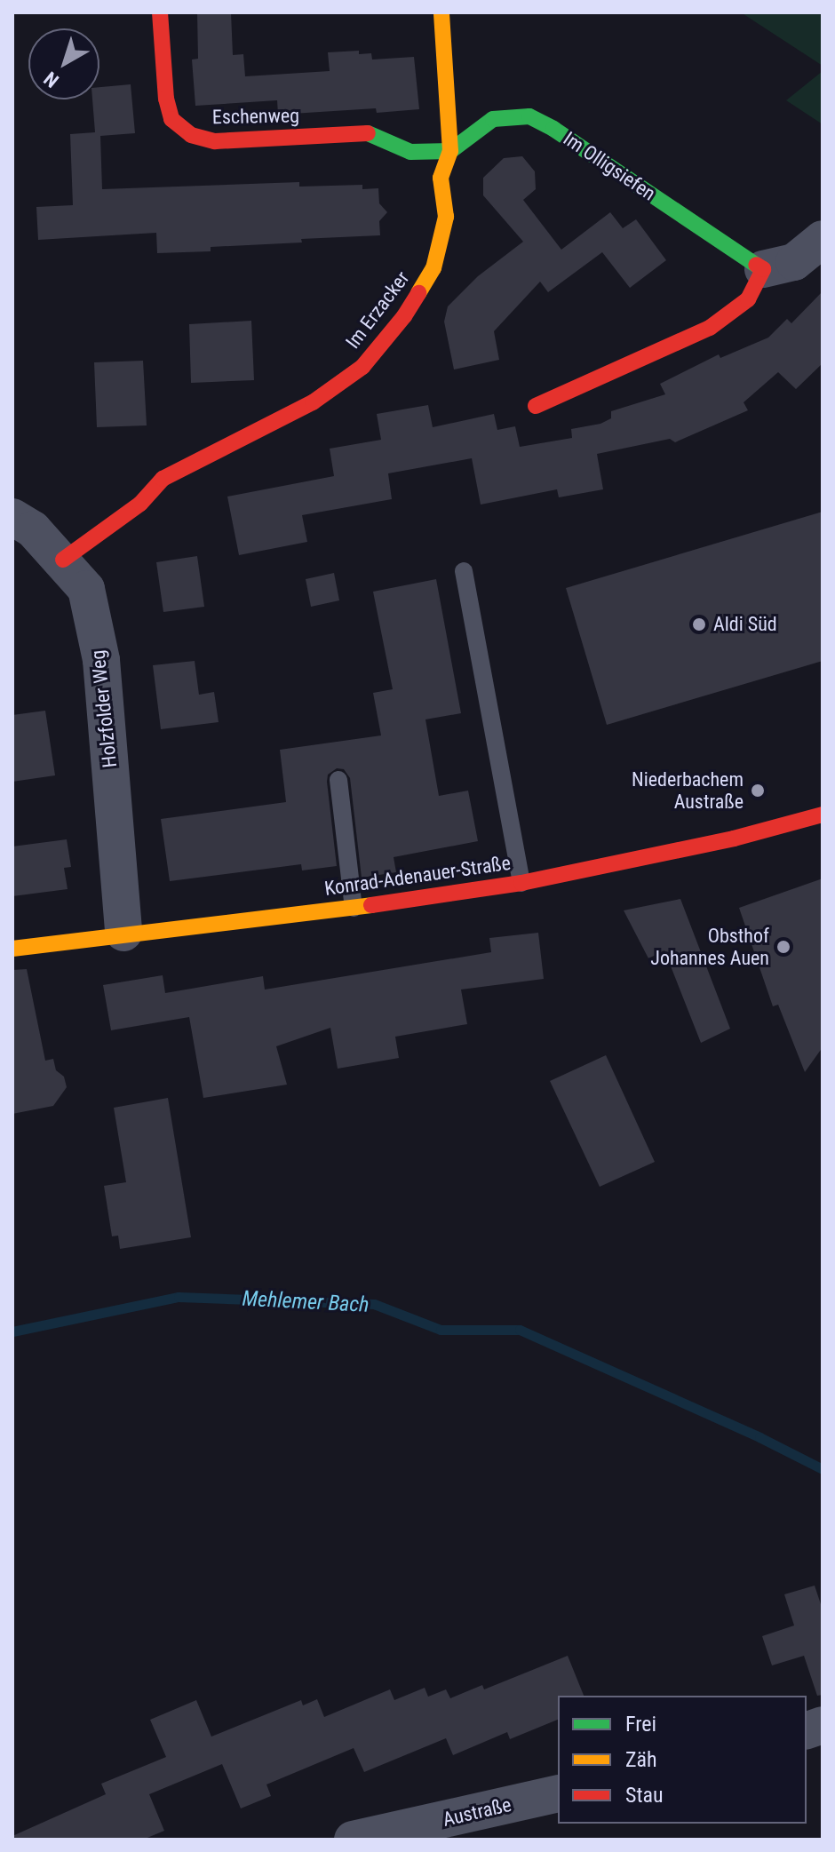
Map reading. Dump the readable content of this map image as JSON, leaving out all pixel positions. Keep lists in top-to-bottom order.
{
  "streets": {
    "street": [
      "Eschenweg",
      "Im Olligsiefen",
      "Im Erzacker",
      "Holzfolder Weg",
      "Konrad-Adenauer-Straße",
      "Austraße"
    ]
  },
  "crossings": [
    ["Eschenweg", "Im Olligsiefen"],
    ["Eschenweg", "Im Erzacker"],
    ["Im Olligsiefen", "Im Erzacker"],
    ["Im Erzacker", "Holzfolder Weg"],
    ["Holzfolder Weg", "Konrad-Adenauer-Straße"]
  ],
  "water": ["Mehlemer Bach"],
  "places": ["Aldi Süd", "Niederbachem Austraße", "Obsthof Johannes Auen"],
  "legend": ["Frei", "Zäh", "Stau"],
  "north": "bottom left"
}
